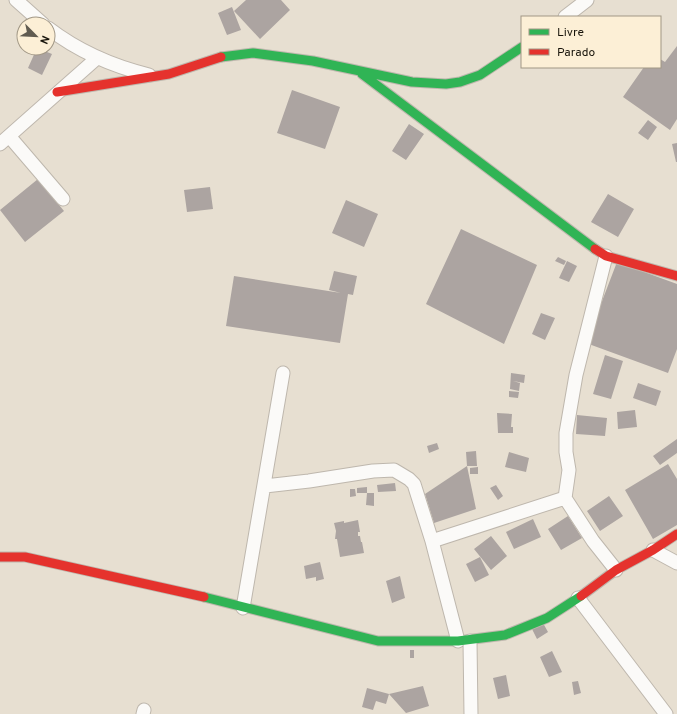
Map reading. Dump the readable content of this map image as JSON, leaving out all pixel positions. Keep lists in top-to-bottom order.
{
  "legend": ["Livre", "Parado"],
  "north": "bottom right"
}
